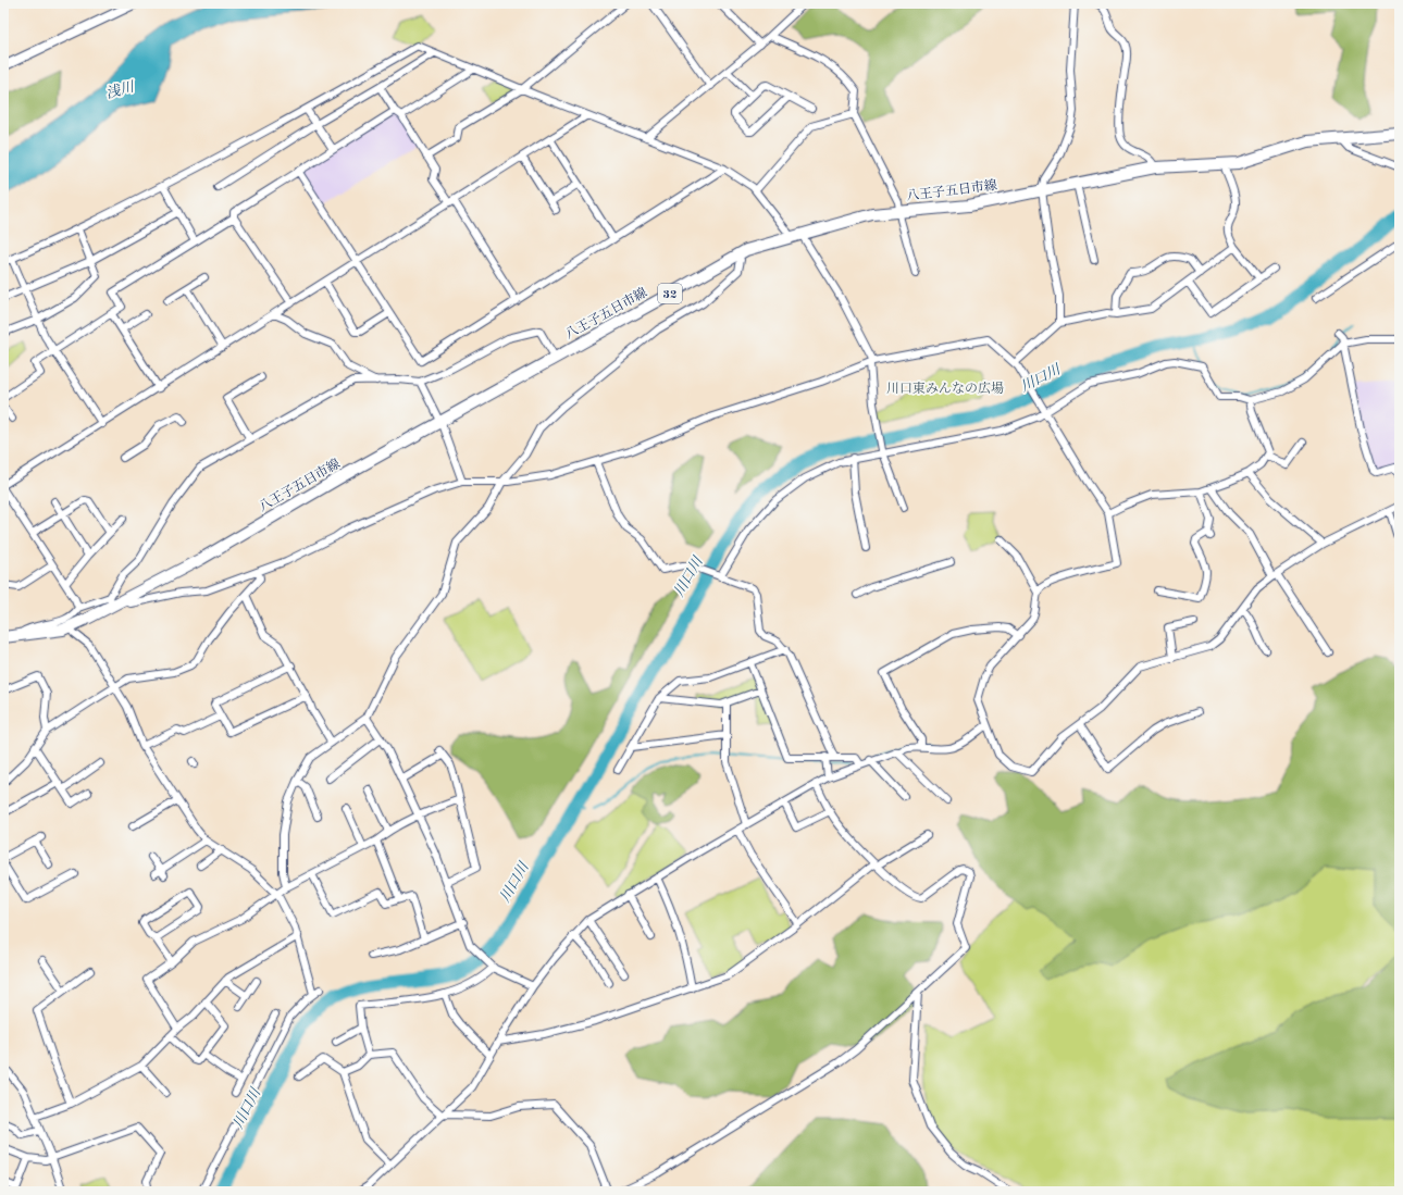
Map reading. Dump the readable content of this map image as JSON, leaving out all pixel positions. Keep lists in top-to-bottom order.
{
  "streets": {
    "main road": ["八王子五日市線", "32"]
  },
  "water": ["浅川", "川口川"],
  "parks": ["川口東みんなの広場"]
}
